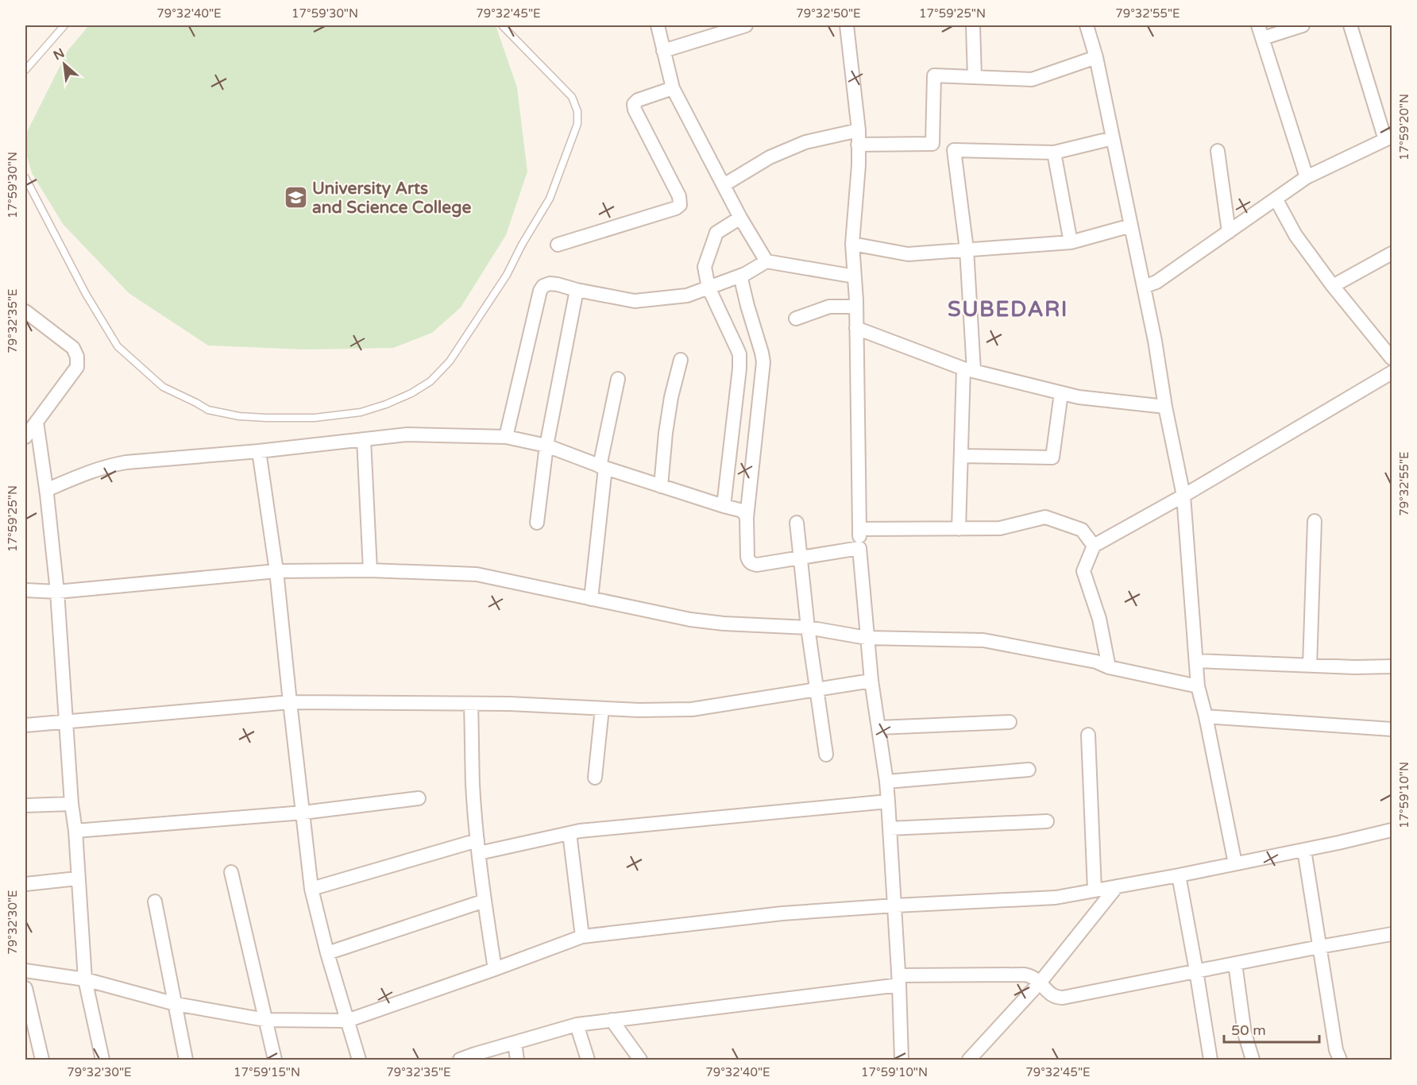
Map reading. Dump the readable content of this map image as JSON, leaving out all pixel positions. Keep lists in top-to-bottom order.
{
  "districts": ["SUBEDARI"],
  "places": {
    "school or university": ["University Arts and Science College"]
  },
  "scale_bar": "50 m",
  "north": "top left",
  "coordinates": [
    "79°32'40\"E",
    "17°59'30\"N",
    "79°32'45\"E",
    "79°32'50\"E",
    "17°59'25\"N",
    "79°32'55\"E",
    "17°59'20\"N",
    "79°32'35\"E",
    "17°59'10\"N",
    "79°32'30\"E",
    "17°59'15\"N"
  ]
}
